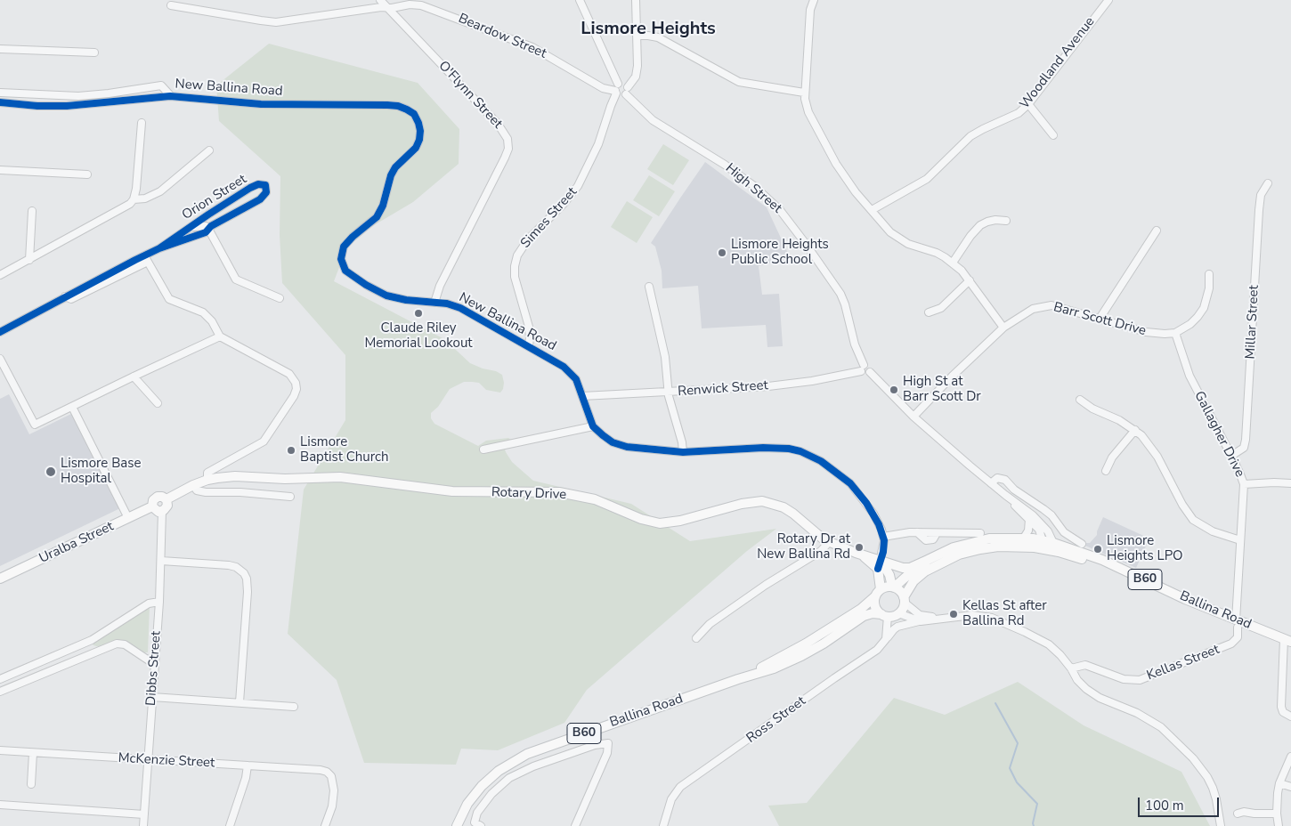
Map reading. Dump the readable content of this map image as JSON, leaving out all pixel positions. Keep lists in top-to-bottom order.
{
  "streets": {
    "main road": [
      "Rotary Drive",
      "Uralba Street",
      "B60",
      "Ballina Road"
    ],
    "street": [
      "Beardow Street",
      "Woodland Avenue",
      "New Ballina Road",
      "O'Flynn Street",
      "High Street",
      "Orion Street",
      "Simes Street",
      "Barr Scott Drive",
      "Millar Street",
      "Renwick Street",
      "Gallagher Drive",
      "Kellas Street",
      "Dibbs Street",
      "Ross Street",
      "McKenzie Street"
    ]
  },
  "crossings": [
    ["Beardow Street", "O'Flynn Street"],
    ["Beardow Street", "High Street"],
    ["Beardow Street", "Simes Street"],
    ["New Ballina Road", "O'Flynn Street"],
    ["New Ballina Road", "Simes Street"],
    ["New Ballina Road", "Renwick Street"],
    ["High Street", "Simes Street"],
    ["High Street", "Barr Scott Drive"],
    ["High Street", "Renwick Street"],
    ["Barr Scott Drive", "Gallagher Drive"],
    ["Millar Street", "Gallagher Drive"],
    ["Gallagher Drive", "Ballina Road"],
    ["Gallagher Drive", "Kellas Street"],
    ["Rotary Drive", "Uralba Street"],
    ["Rotary Drive", "B60"],
    ["Rotary Drive", "Ballina Road"],
    ["Uralba Street", "Dibbs Street"],
    ["B60", "Ballina Road"],
    ["Ballina Road", "Kellas Street"],
    ["Dibbs Street", "McKenzie Street"]
  ],
  "districts": ["Lismore Heights"],
  "places": [
    "Lismore Heights Public School",
    "Claude Riley Memorial Lookout",
    "High St at Barr Scott Dr",
    "Lismore Baptist Church",
    "Lismore Base Hospital",
    "Rotary Dr at New Ballina Rd",
    "Lismore Heights LPO",
    "Kellas St after Ballina Rd"
  ],
  "scale_bar": "100 m"
}
